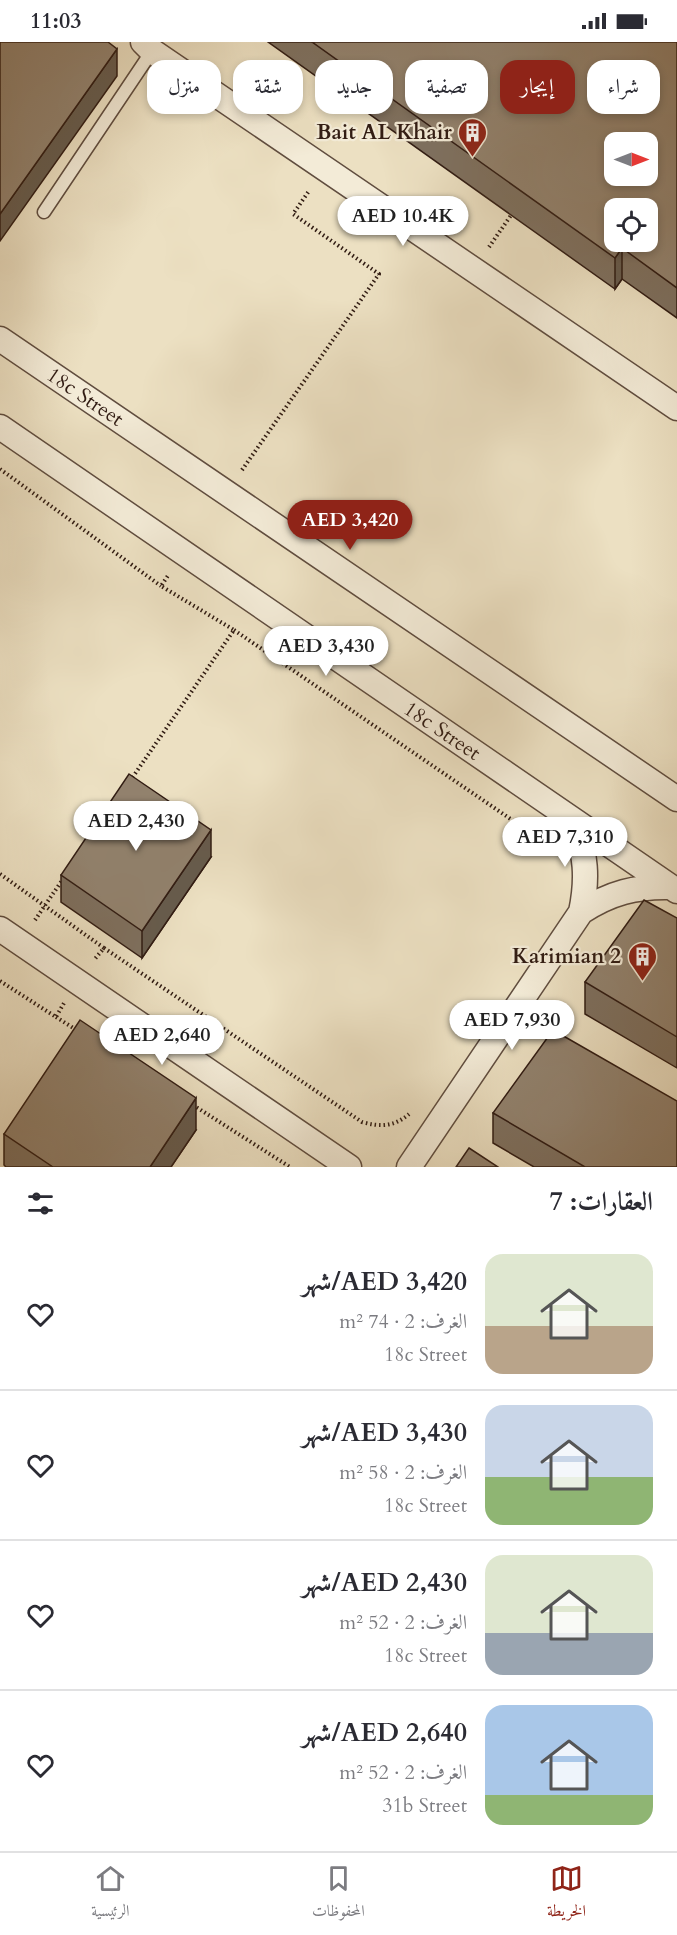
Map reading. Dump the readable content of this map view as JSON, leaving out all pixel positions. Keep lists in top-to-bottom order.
{
  "streets": {
    "street": ["18c Street"]
  },
  "places": {
    "building": ["Bait AL Khair", "Karimian 2"]
  },
  "north": "right",
  "page": {
    "status": "11:03",
    "chip": [
      "شراء",
      "إيجار",
      "تصفية",
      "جديد",
      "شقة",
      "منزل"
    ],
    "price": [
      "AED 10.4K",
      "AED 3,420",
      "AED 3,430",
      "AED 2,430",
      "AED 7,310",
      "AED 7,930",
      "AED 2,640"
    ],
    "heading": "العقارات: 7",
    "list": [
      {
        "name": "AED 3,420/شهر",
        "note": "الغرف: 2 · 74 m² · 18c Street"
      },
      {
        "name": "AED 3,430/شهر",
        "note": "الغرف: 2 · 58 m² · 18c Street"
      },
      {
        "name": "AED 2,430/شهر",
        "note": "الغرف: 2 · 52 m² · 18c Street"
      },
      {
        "name": "AED 2,640/شهر",
        "note": "الغرف: 2 · 52 m² · 31b Street"
      }
    ],
    "tabs": ["الخريطة", "المحفوظات", "الرئيسية"]
  }
}
